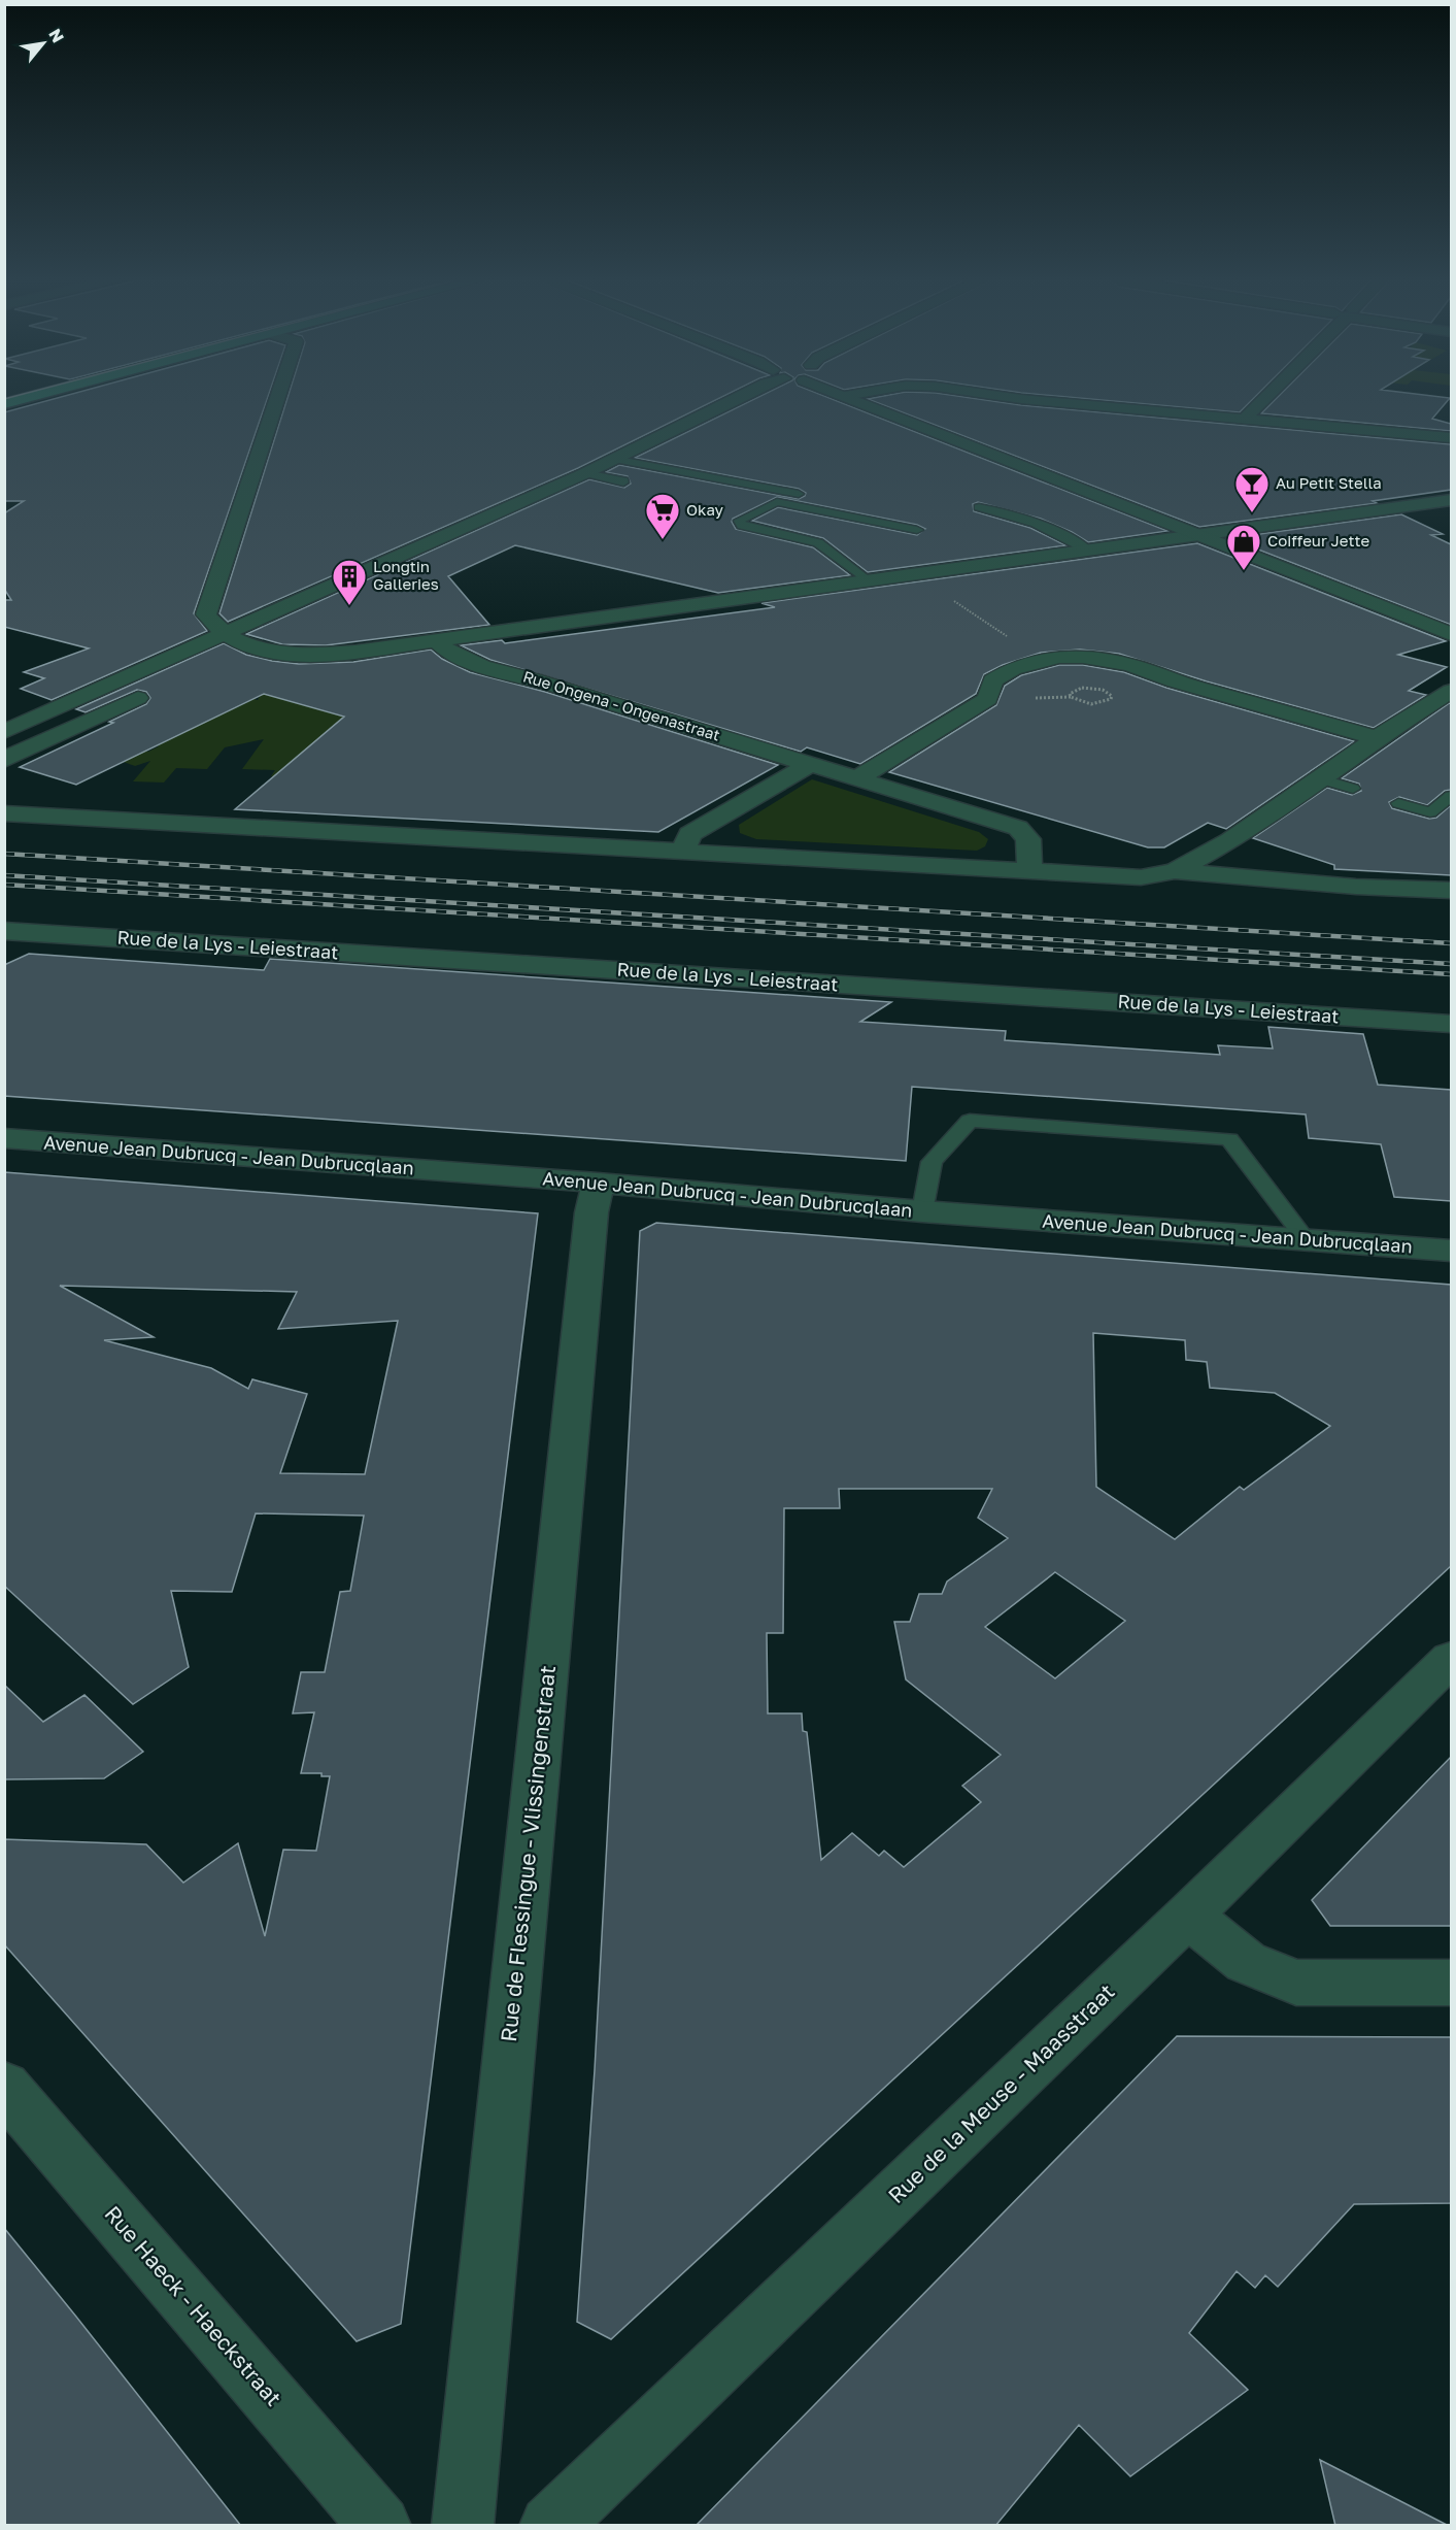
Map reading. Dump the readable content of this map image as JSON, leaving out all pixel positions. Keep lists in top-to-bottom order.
{
  "streets": {
    "street": [
      "Rue Ongena - Ongenastraat",
      "Rue de la Lys - Leiestraat",
      "Avenue Jean Dubrucq - Jean Dubrucqlaan",
      "Rue de Flessingue - Vlissingenstraat",
      "Rue de la Meuse - Maasstraat",
      "Rue Haeck - Haeckstraat"
    ]
  },
  "crossings": [
    ["Avenue Jean Dubrucq - Jean Dubrucqlaan", "Rue de Flessingue - Vlissingenstraat"]
  ],
  "places": {
    "bar": ["Au Petit Stella"],
    "supermarket": ["Okay"],
    "shop": ["Coiffeur Jette"],
    "building": ["Longtin Galleries"]
  },
  "north": "top right"
}
